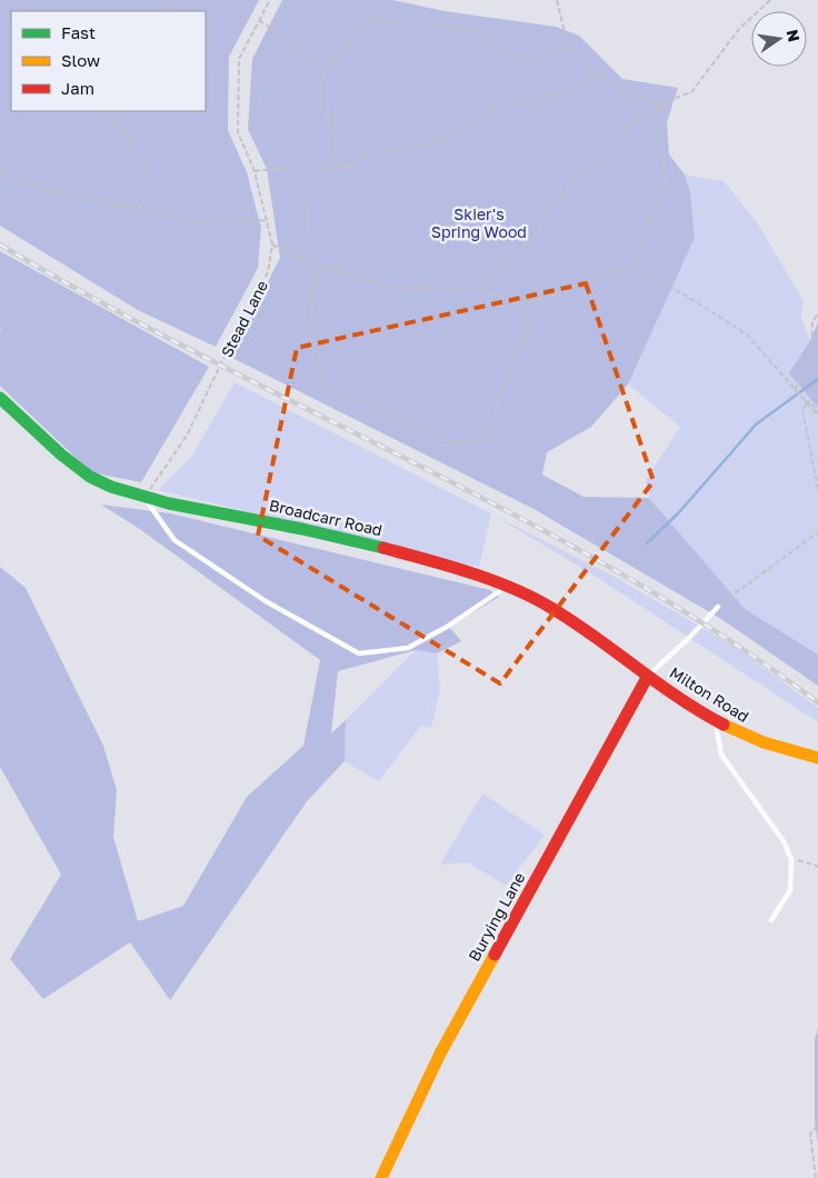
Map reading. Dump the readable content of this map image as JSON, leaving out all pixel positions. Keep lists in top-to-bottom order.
{
  "streets": {
    "street": ["Broadcarr Road", "Milton Road", "Burying Lane"],
    "path": ["Stead Lane"]
  },
  "crossings": [
    ["Stead Lane", "Broadcarr Road"],
    ["Broadcarr Road", "Milton Road"],
    ["Broadcarr Road", "Burying Lane"],
    ["Milton Road", "Burying Lane"]
  ],
  "parks": ["Skier's Spring Wood"],
  "legend": ["Fast", "Slow", "Jam"],
  "north": "right"
}
